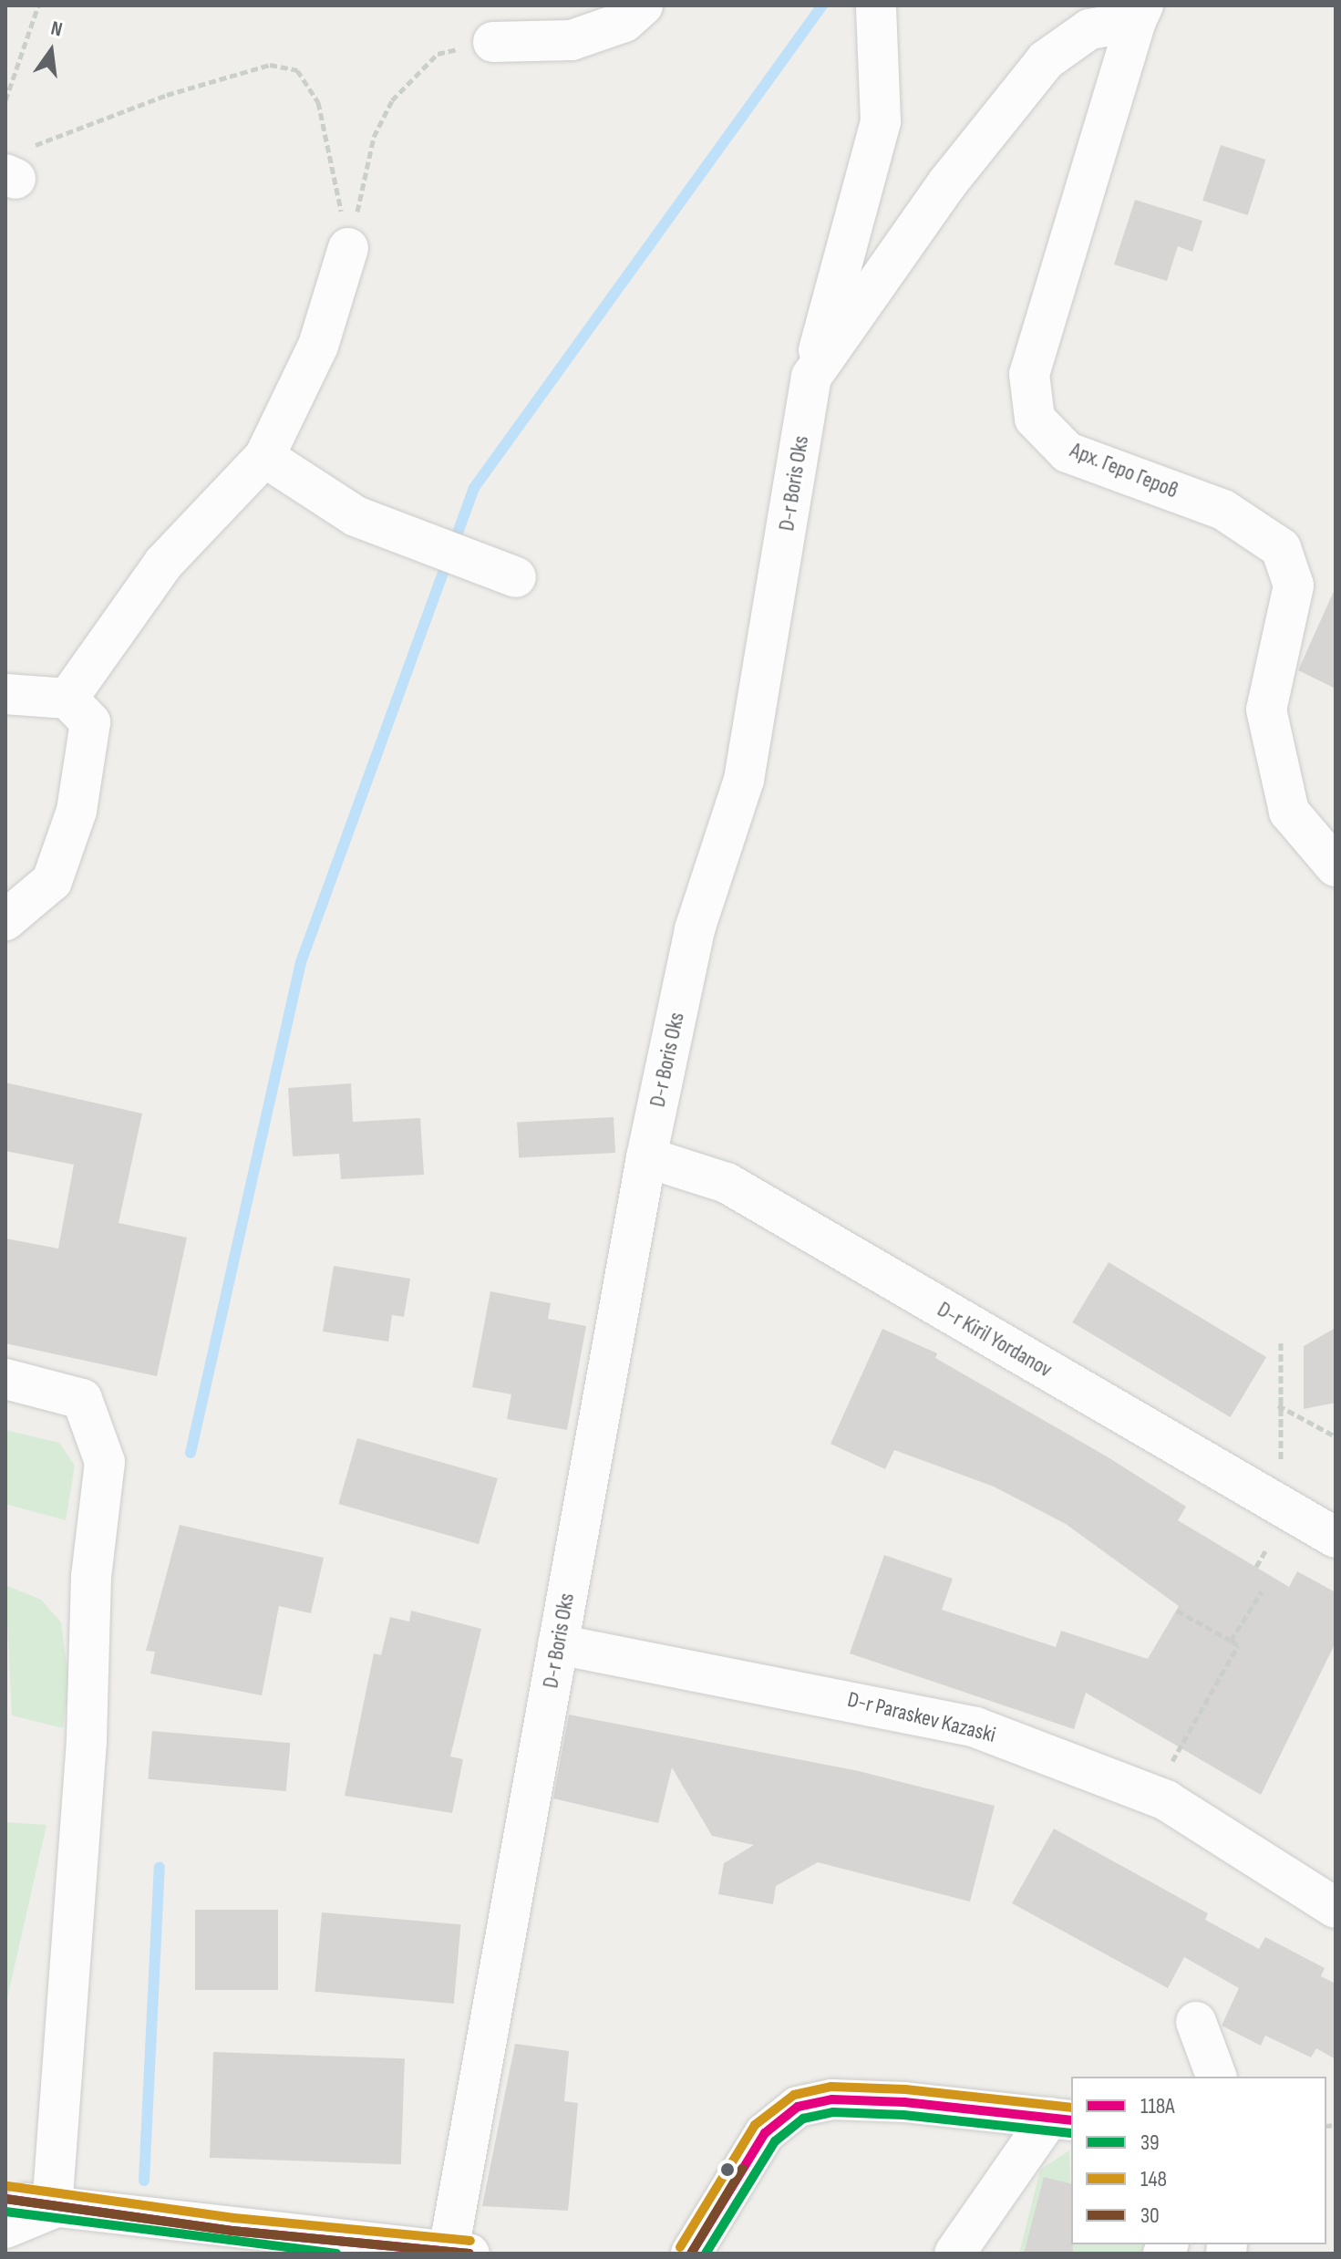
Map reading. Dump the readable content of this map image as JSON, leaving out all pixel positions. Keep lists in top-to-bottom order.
{
  "streets": {
    "street": [
      "Арх. Геро Геров",
      "D-r Boris Oks",
      "D-r Kiril Yordanov",
      "D-r Paraskev Kazaski"
    ]
  },
  "crossings": [
    ["Арх. Геро Геров", "D-r Boris Oks"],
    ["D-r Boris Oks", "D-r Kiril Yordanov"],
    ["D-r Boris Oks", "D-r Paraskev Kazaski"]
  ],
  "lines": [
    "transit line 148",
    "transit line 118А",
    "transit line 39",
    "transit line 30"
  ],
  "legend": [
    "118А",
    "39",
    "148",
    "30"
  ],
  "north": "top"
}
